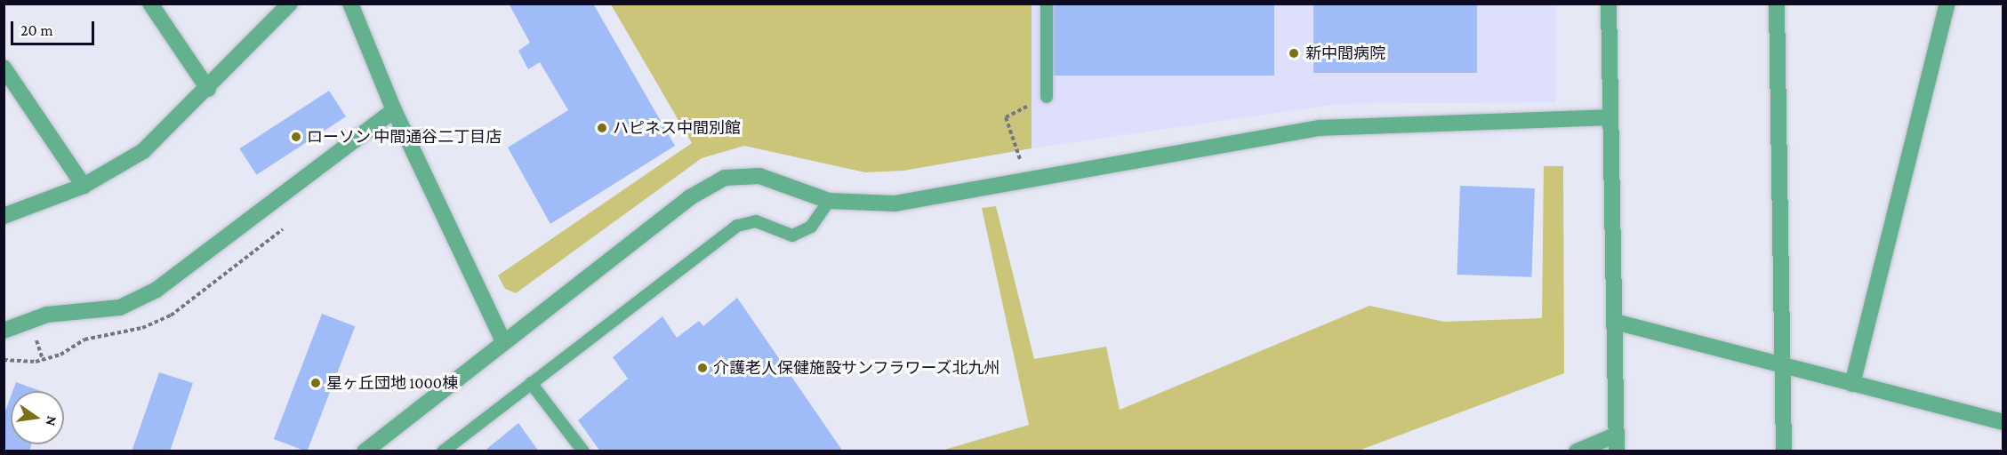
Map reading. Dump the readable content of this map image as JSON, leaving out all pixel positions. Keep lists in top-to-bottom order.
{
  "places": [
    "新中間病院",
    "ハピネス中間別館",
    "ローソン 中間通谷二丁目店",
    "介護老人保健施設サンフラワーズ北九州",
    "星ヶ丘団地 1000棟"
  ],
  "scale_bar": "20 m",
  "north": "right"
}
